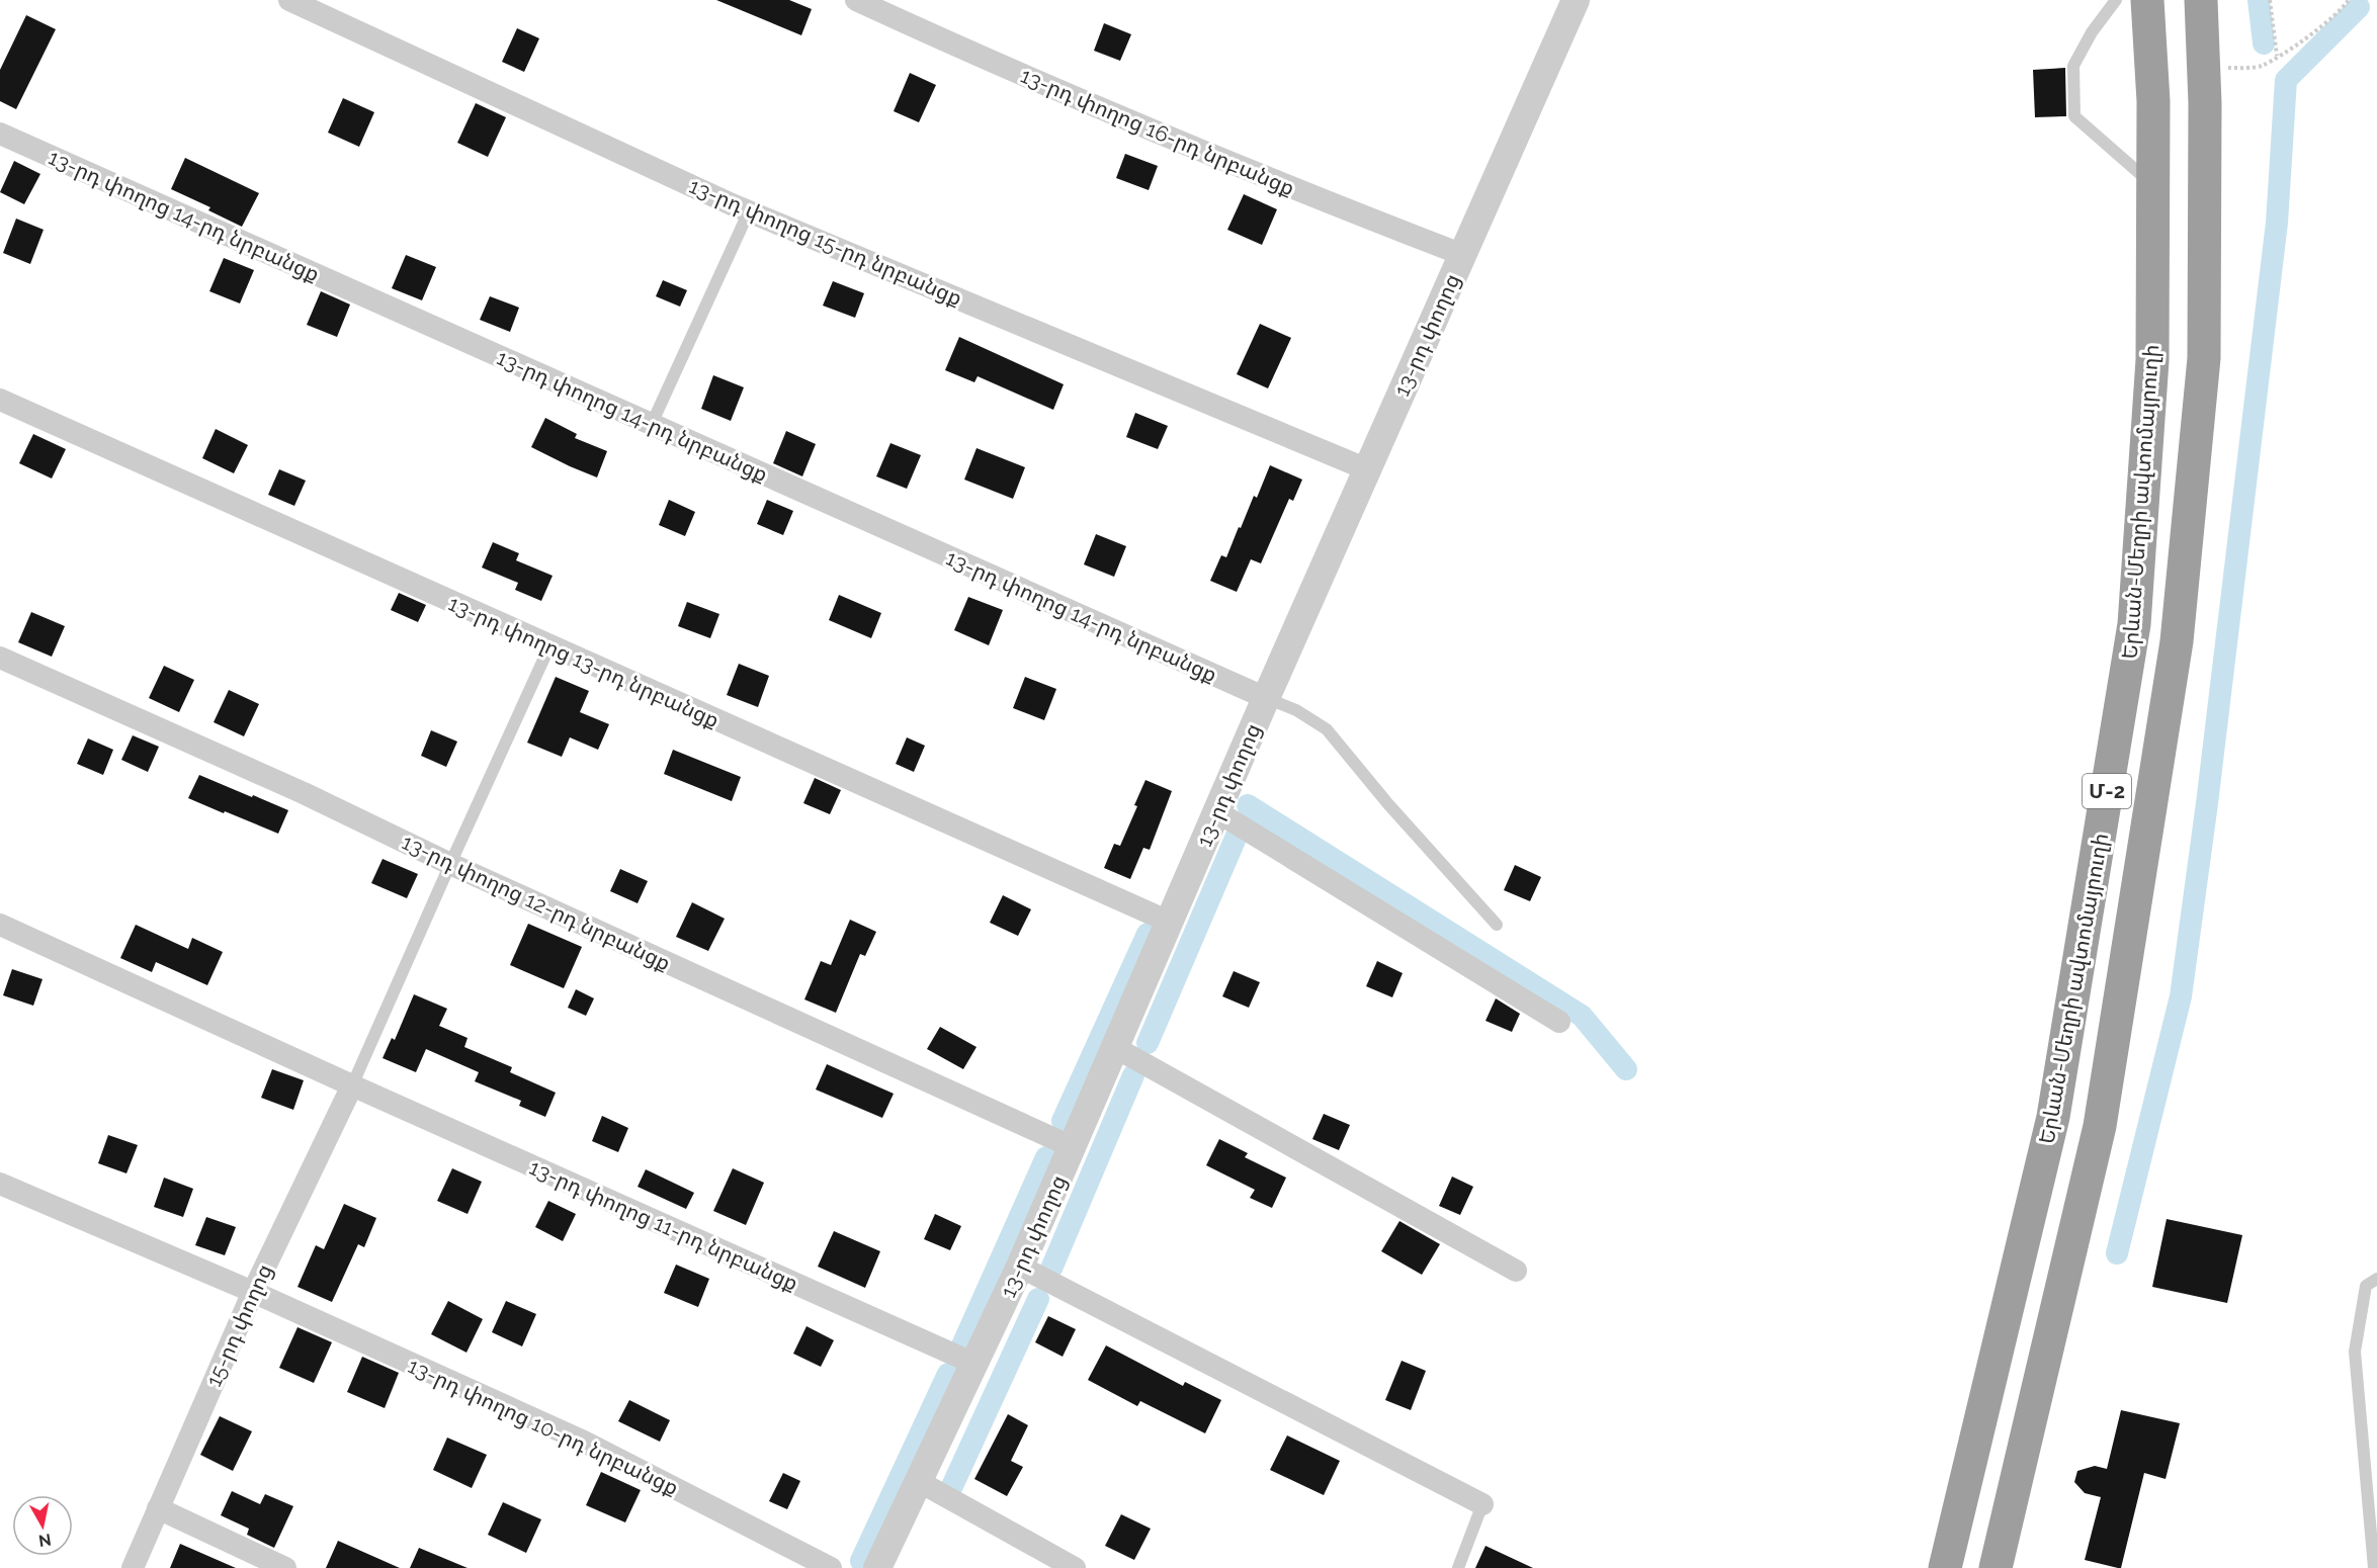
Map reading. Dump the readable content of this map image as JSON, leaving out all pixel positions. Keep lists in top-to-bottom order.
{
  "streets": {
    "highway": ["Երևան-Մեղրի ավտոմայրուղի", "Մ-2"],
    "street": [
      "13-րդ փողոց 16-րդ նրբանցք",
      "13-րդ փողոց 14-րդ նրբանցք",
      "13-րդ փողոց 15-րդ նրբանցք",
      "13-րդ փողոց",
      "13-րդ փողոց 13-րդ նրբանցք",
      "13-րդ փողոց 12-րդ նրբանցք",
      "13-րդ փողոց 11-րդ նրբանցք",
      "15-րդ փողոց",
      "13-րդ փողոց 10-րդ նրբանցք"
    ]
  },
  "crossings": [
    ["13-րդ փողոց 16-րդ նրբանցք", "13-րդ փողոց"],
    ["13-րդ փողոց 14-րդ նրբանցք", "13-րդ փողոց"],
    ["13-րդ փողոց 15-րդ նրբանցք", "13-րդ փողոց"],
    ["13-րդ փողոց", "13-րդ փողոց 13-րդ նրբանցք"],
    ["13-րդ փողոց", "13-րդ փողոց 12-րդ նրբանցք"],
    ["13-րդ փողոց", "13-րդ փողոց 11-րդ նրբանցք"],
    ["13-րդ փողոց 11-րդ նրբանցք", "15-րդ փողոց"],
    ["15-րդ փողոց", "13-րդ փողոց 10-րդ նրբանցք"]
  ],
  "north": "bottom"
}
